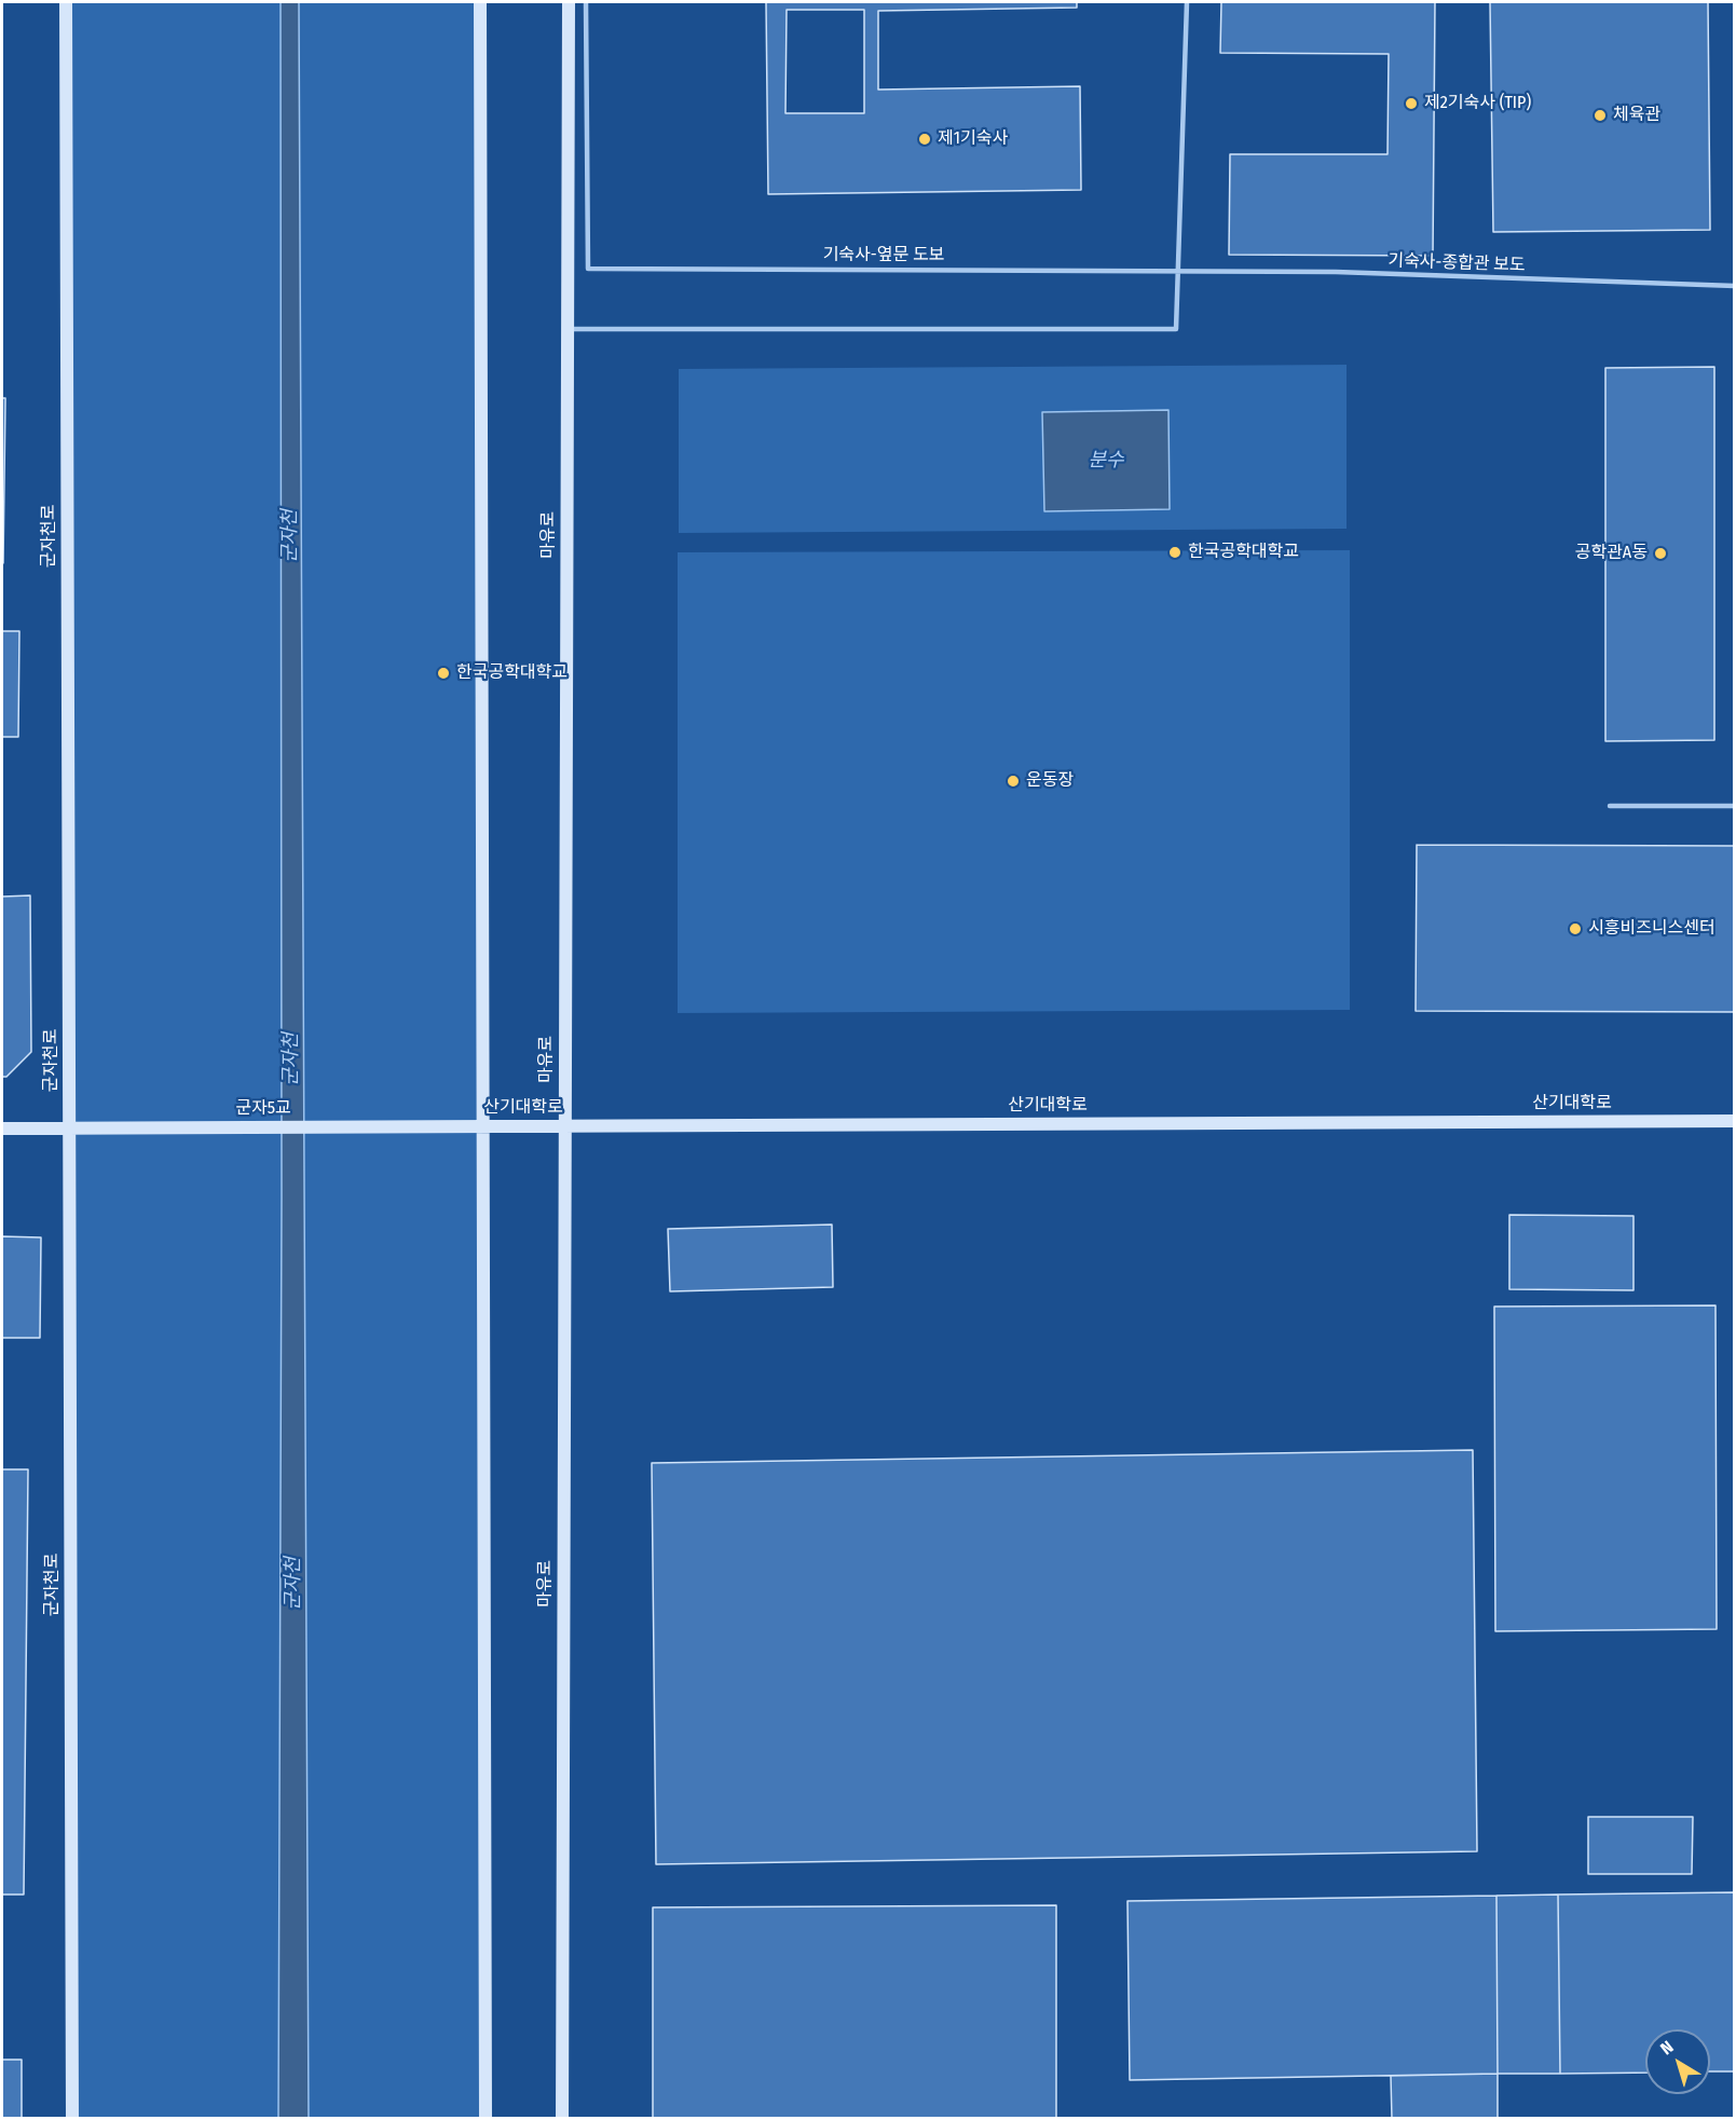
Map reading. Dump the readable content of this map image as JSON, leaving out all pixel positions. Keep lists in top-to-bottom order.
{
  "streets": {
    "street": [
      "마유로",
      "군자천로",
      "산기대학로",
      "군자5교"
    ],
    "lane": ["기숙사-옆문 도보", "기숙사-종합관 보도"]
  },
  "crossings": [
    ["기숙사-옆문 도보", "기숙사-종합관 보도"],
    ["마유로", "산기대학로"],
    ["군자천로", "군자5교"],
    ["산기대학로", "군자5교"]
  ],
  "water": ["분수", "군자천"],
  "places": [
    "제2기숙사 (TIP)",
    "체육관",
    "제1기숙사",
    "한국공학대학교",
    "공학관A동",
    "한국공학대햑교",
    "운동장",
    "시흥비즈니스센터"
  ],
  "north": "top left"
}
